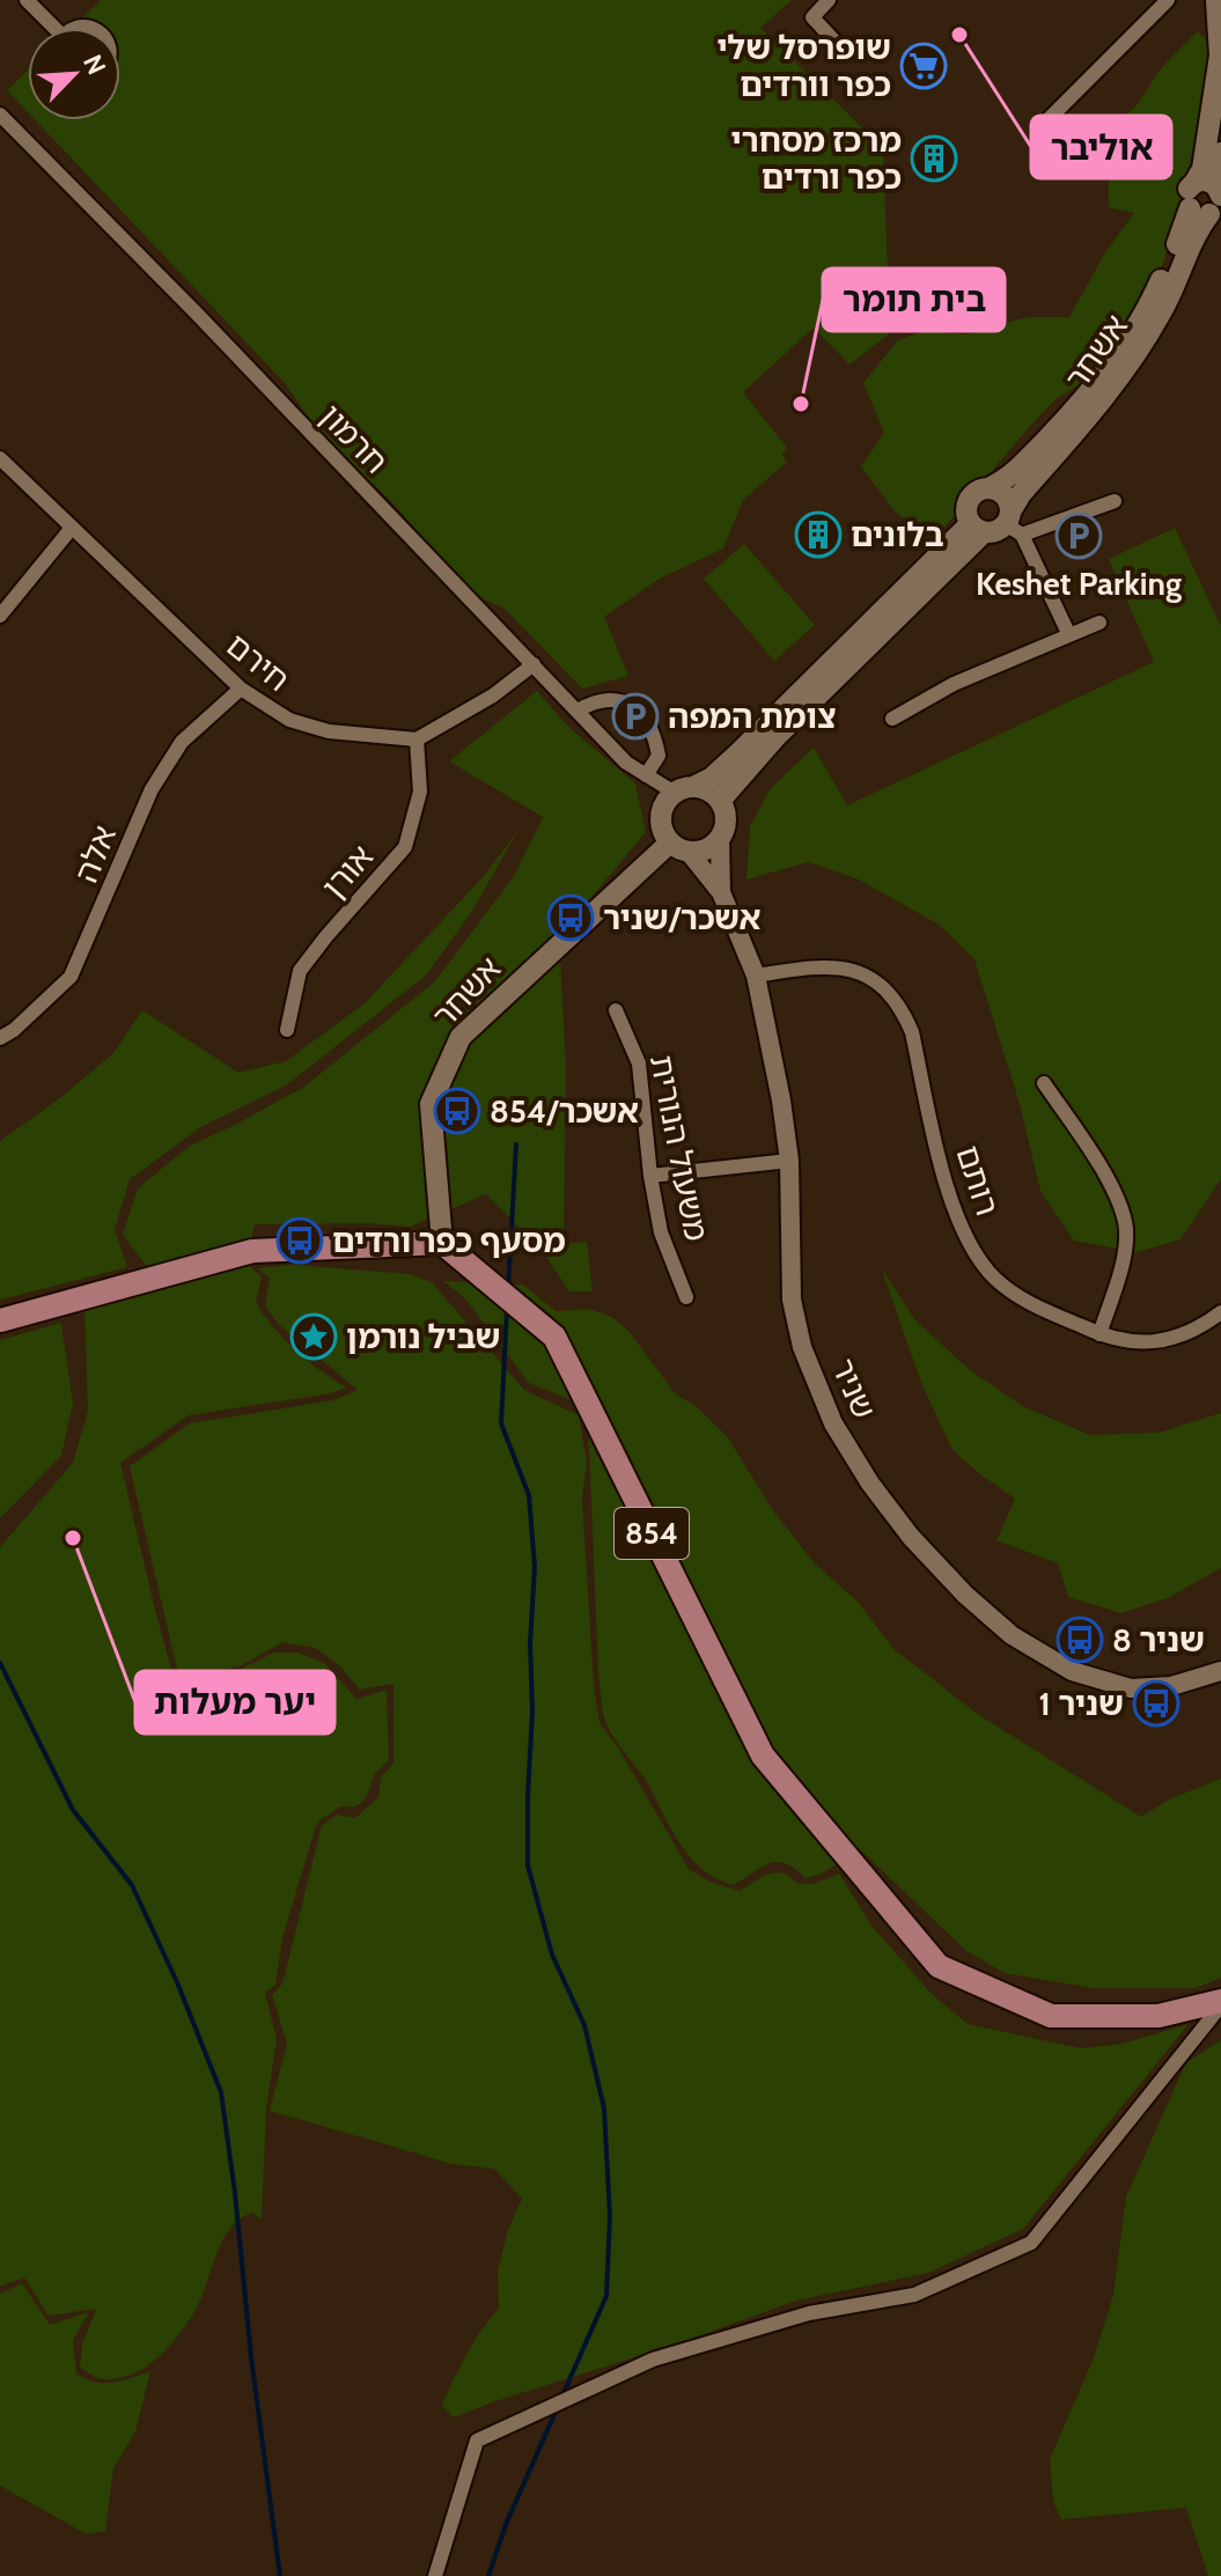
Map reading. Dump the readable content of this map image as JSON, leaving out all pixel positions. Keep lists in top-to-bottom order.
{
  "streets": {
    "main road": ["אשחר", "854"],
    "street": [
      "חרמון",
      "חירם",
      "אלה",
      "אורן",
      "משעול הנורית",
      "רותם",
      "שניר"
    ]
  },
  "crossings": [
    ["אשחר", "חרמון"],
    ["אשחר", "שניר"],
    ["אשחר", "854"],
    ["חרמון", "שניר"],
    ["חירם", "אלה"],
    ["חירם", "אורן"],
    ["רותם", "שניר"]
  ],
  "places": {
    "other": ["אוליבר", "בית תומר", "יער מעלות"],
    "supermarket": ["שופרסל שלי כפר וורדים"],
    "building": ["מרכז מסחרי כפר ורדים", "בלונים"],
    "parking": ["Keshet Parking", "צומת המפה"],
    "bus stop": [
      "אשכר/שניר",
      "אשכר/854",
      "מסעף כפר ורדים",
      "שניר 8",
      "שניר 1"
    ],
    "place": ["שביל נורמן"]
  },
  "north": "top right"
}
